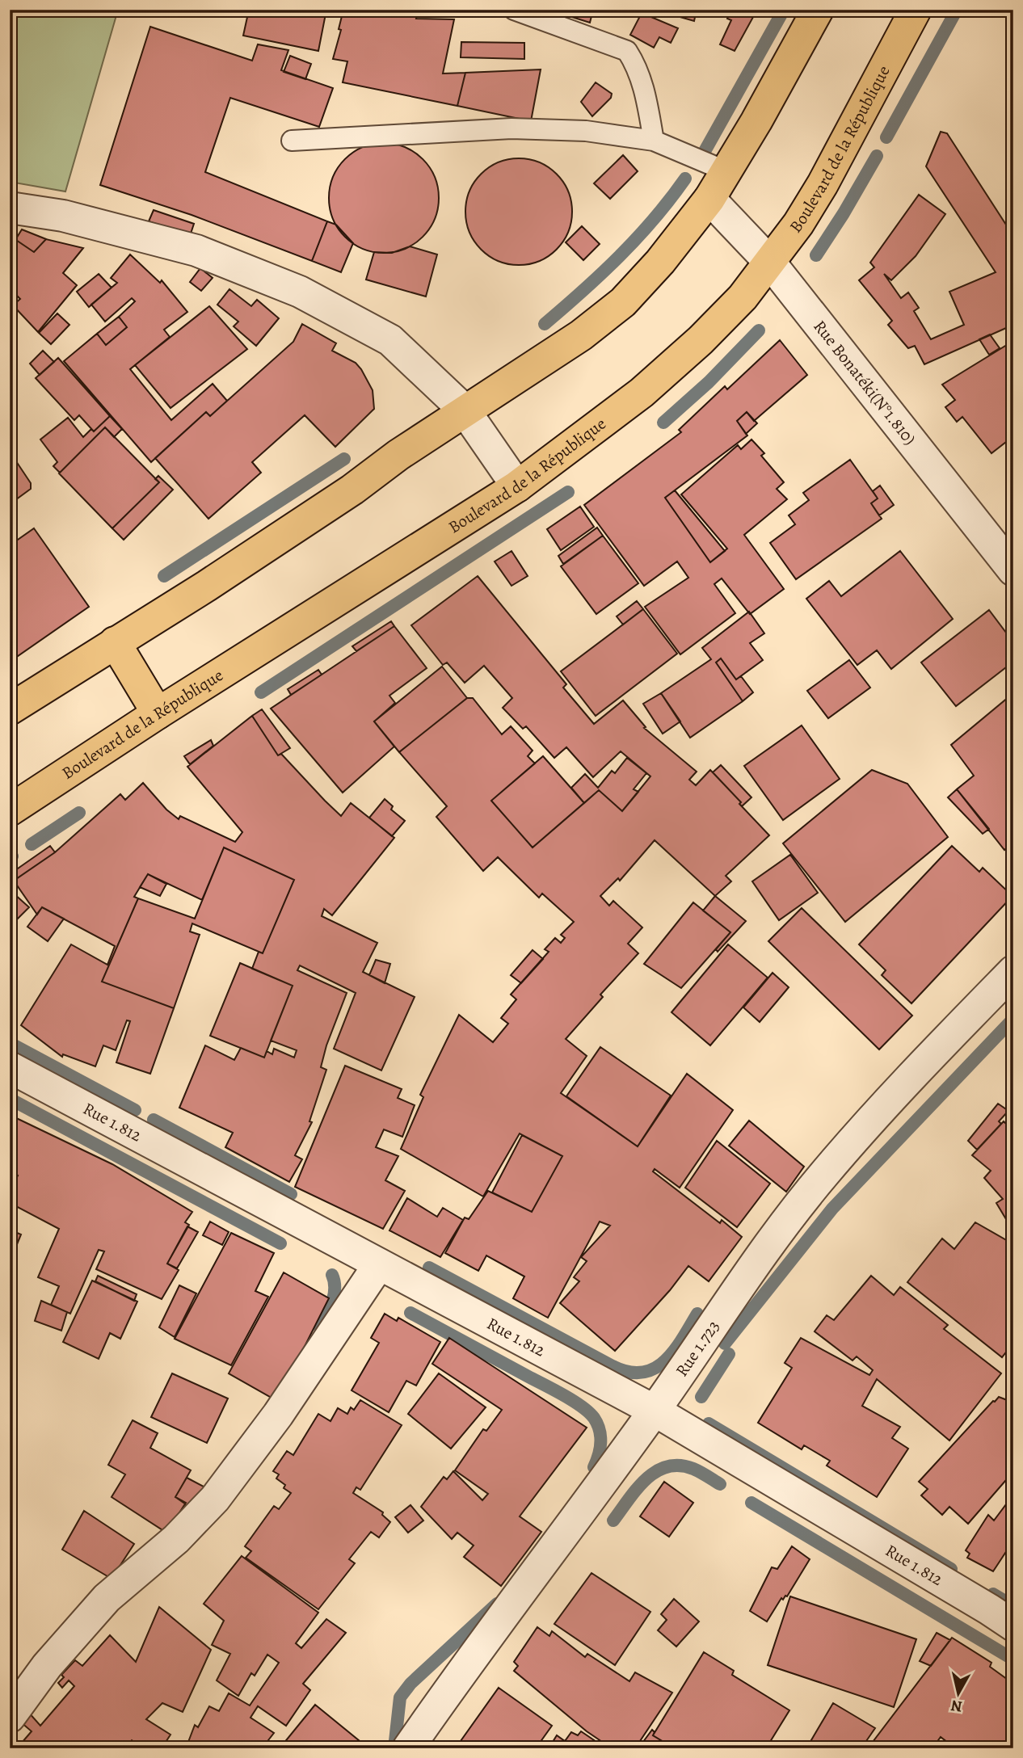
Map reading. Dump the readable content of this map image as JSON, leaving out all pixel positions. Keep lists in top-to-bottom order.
{
  "streets": {
    "main road": ["Boulevard de la République"],
    "street": ["Rue Bonatéki(N°1.810)", "Rue 1.812", "Rue 1.723"]
  },
  "crossings": [
    ["Boulevard de la République", "Rue Bonatéki(N°1.810)"],
    ["Rue 1.812", "Rue 1.723"]
  ],
  "north": "bottom"
}
